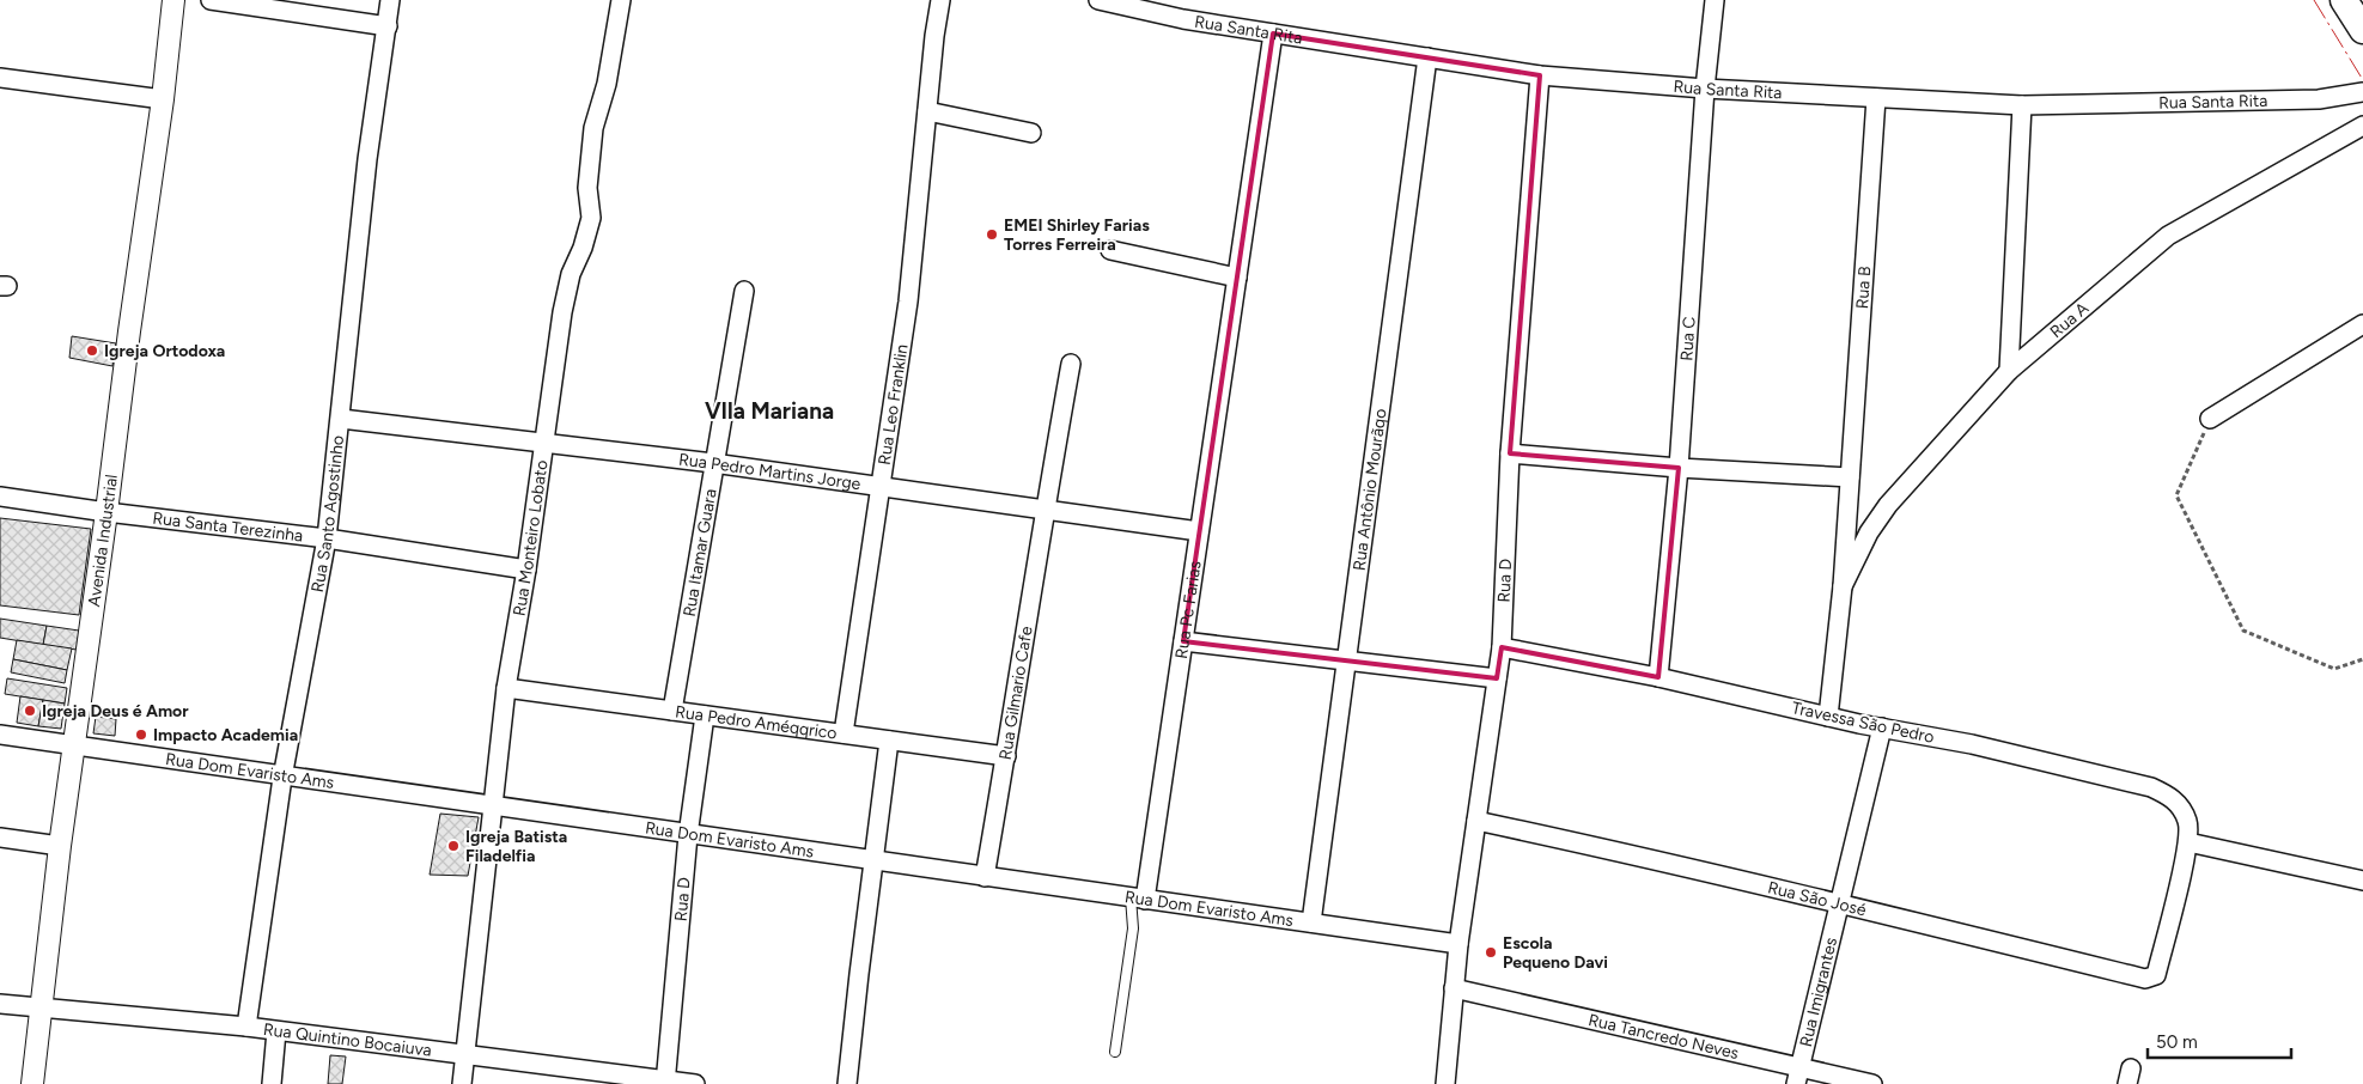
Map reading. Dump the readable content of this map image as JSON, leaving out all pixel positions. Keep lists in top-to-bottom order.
{
  "streets": {
    "street": [
      "Rua Santa Rita",
      "Rua B",
      "Rua A",
      "Rua C",
      "Rua Leo Franklin",
      "Rua Pedro Martins Jorge",
      "Rua Antônio Mourãqo",
      "Rua Santo Agostinho",
      "Rua Santa Terezinha",
      "Rua Monteiro Lobato",
      "Avenida Industrial",
      "Rua Itamar Guara",
      "Rua D",
      "Rua Pc Farias",
      "Rua Gilmario Cafe",
      "Rua Pedro Améqqrico",
      "Travessa São Pedro",
      "Rua Dom Evaristo Ams",
      "Rua São José",
      "Rua Imigrantes",
      "Rua Tancredo Neves",
      "Rua Quintino Bocaiuva"
    ]
  },
  "crossings": [
    ["Rua Santa Rita", "Rua B"],
    ["Rua Santa Rita", "Rua C"],
    ["Rua Santa Rita", "Rua Antônio Mourãqo"],
    ["Rua Santa Rita", "Rua D"],
    ["Rua Santa Rita", "Rua Pc Farias"],
    ["Rua B", "Rua A"],
    ["Rua A", "Travessa São Pedro"],
    ["Rua C", "Travessa São Pedro"],
    ["Rua Leo Franklin", "Rua Pedro Martins Jorge"],
    ["Rua Leo Franklin", "Rua Pedro Améqqrico"],
    ["Rua Pedro Martins Jorge", "Rua Santo Agostinho"],
    ["Rua Pedro Martins Jorge", "Rua Monteiro Lobato"],
    ["Rua Pedro Martins Jorge", "Rua Itamar Guara"],
    ["Rua Pedro Martins Jorge", "Rua Pc Farias"],
    ["Rua Pedro Martins Jorge", "Rua Gilmario Cafe"],
    ["Rua Antônio Mourãqo", "Rua Dom Evaristo Ams"],
    ["Rua Santo Agostinho", "Rua Santa Terezinha"],
    ["Rua Santo Agostinho", "Rua Dom Evaristo Ams"],
    ["Rua Santo Agostinho", "Rua Quintino Bocaiuva"],
    ["Rua Santa Terezinha", "Rua Monteiro Lobato"],
    ["Rua Santa Terezinha", "Avenida Industrial"],
    ["Rua Monteiro Lobato", "Rua Pedro Améqqrico"],
    ["Rua Monteiro Lobato", "Rua Dom Evaristo Ams"],
    ["Rua Monteiro Lobato", "Rua Quintino Bocaiuva"],
    ["Avenida Industrial", "Rua Dom Evaristo Ams"],
    ["Avenida Industrial", "Rua Quintino Bocaiuva"],
    ["Rua Itamar Guara", "Rua Pedro Améqqrico"],
    ["Rua D", "Rua Pedro Améqqrico"],
    ["Rua D", "Travessa São Pedro"],
    ["Rua D", "Rua Dom Evaristo Ams"],
    ["Rua D", "Rua São José"],
    ["Rua D", "Rua Tancredo Neves"],
    ["Rua D", "Rua Quintino Bocaiuva"],
    ["Rua Pc Farias", "Rua Dom Evaristo Ams"],
    ["Rua Gilmario Cafe", "Rua Pedro Améqqrico"],
    ["Rua Gilmario Cafe", "Rua Dom Evaristo Ams"],
    ["Travessa São Pedro", "Rua São José"],
    ["Travessa São Pedro", "Rua Imigrantes"],
    ["Rua São José", "Rua Imigrantes"],
    ["Rua Imigrantes", "Rua Tancredo Neves"]
  ],
  "districts": ["VIla Mariana"],
  "places": [
    "EMEI Shirley Farias Torres Ferreira",
    "Igreja Ortodoxa",
    "Igreja Deus é Amor",
    "Impacto Academia",
    "Igreja Batista Filadelfia",
    "Escola Pequeno Davi"
  ],
  "scale_bar": "50 m"
}
